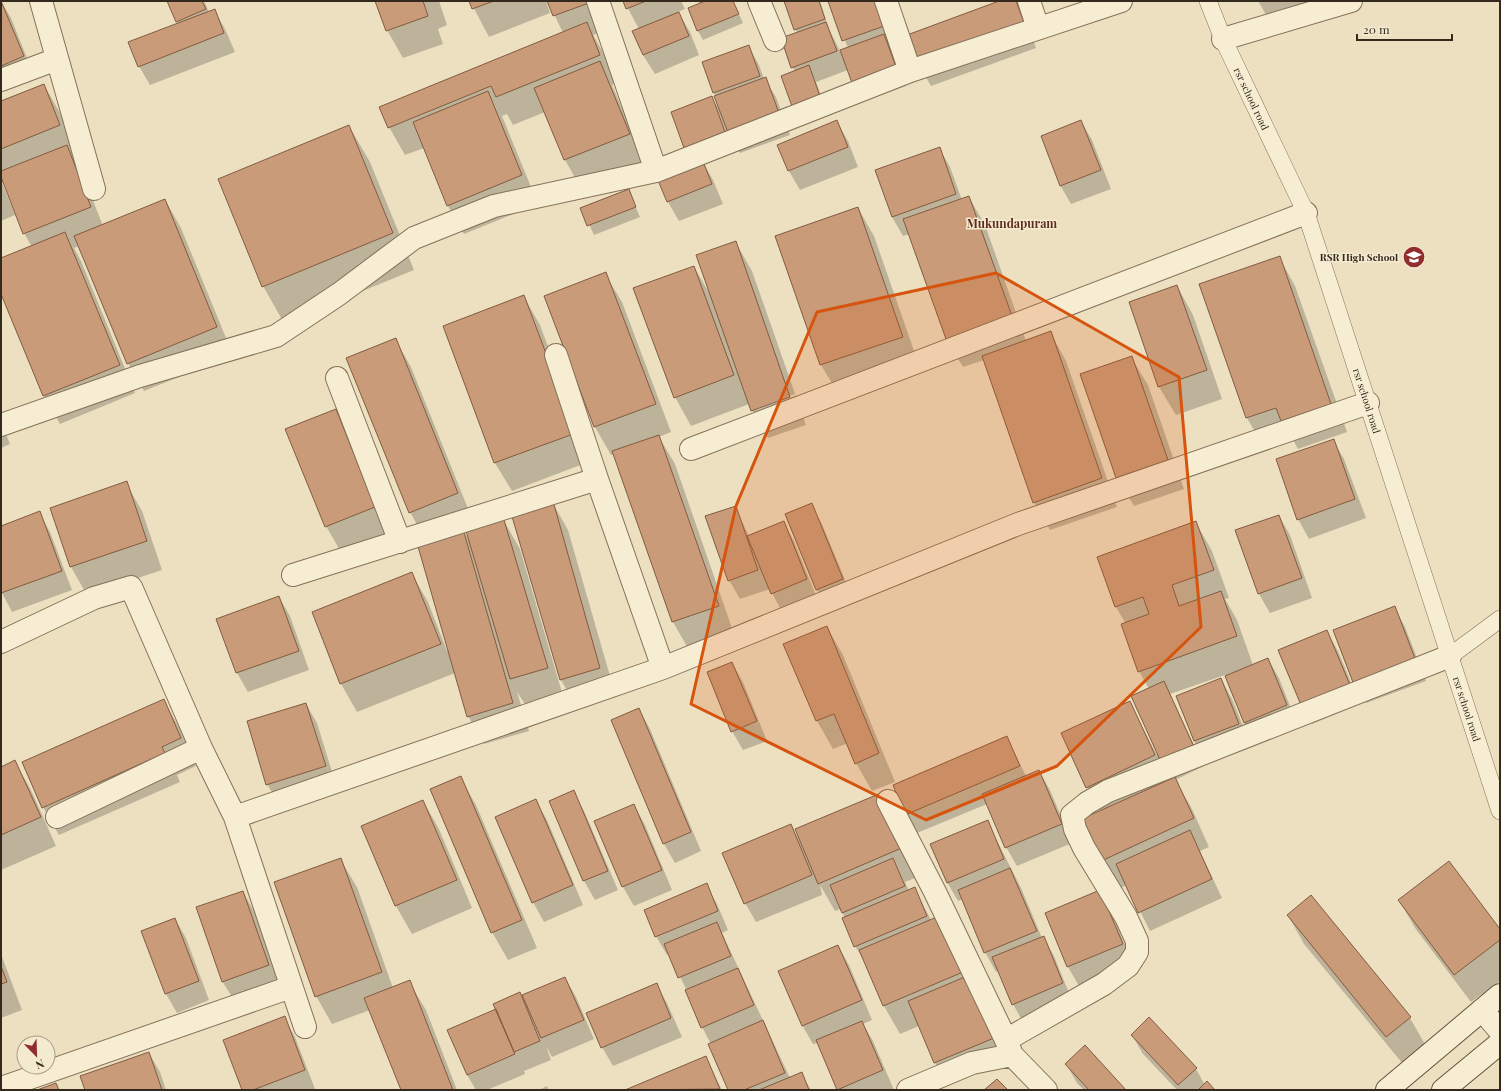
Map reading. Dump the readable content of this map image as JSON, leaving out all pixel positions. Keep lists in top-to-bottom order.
{
  "streets": {
    "lane": ["rsr school road"]
  },
  "districts": ["Mukundapuram"],
  "places": {
    "school or university": ["RSR High School"]
  },
  "scale_bar": "20 m",
  "north": "bottom right"
}
